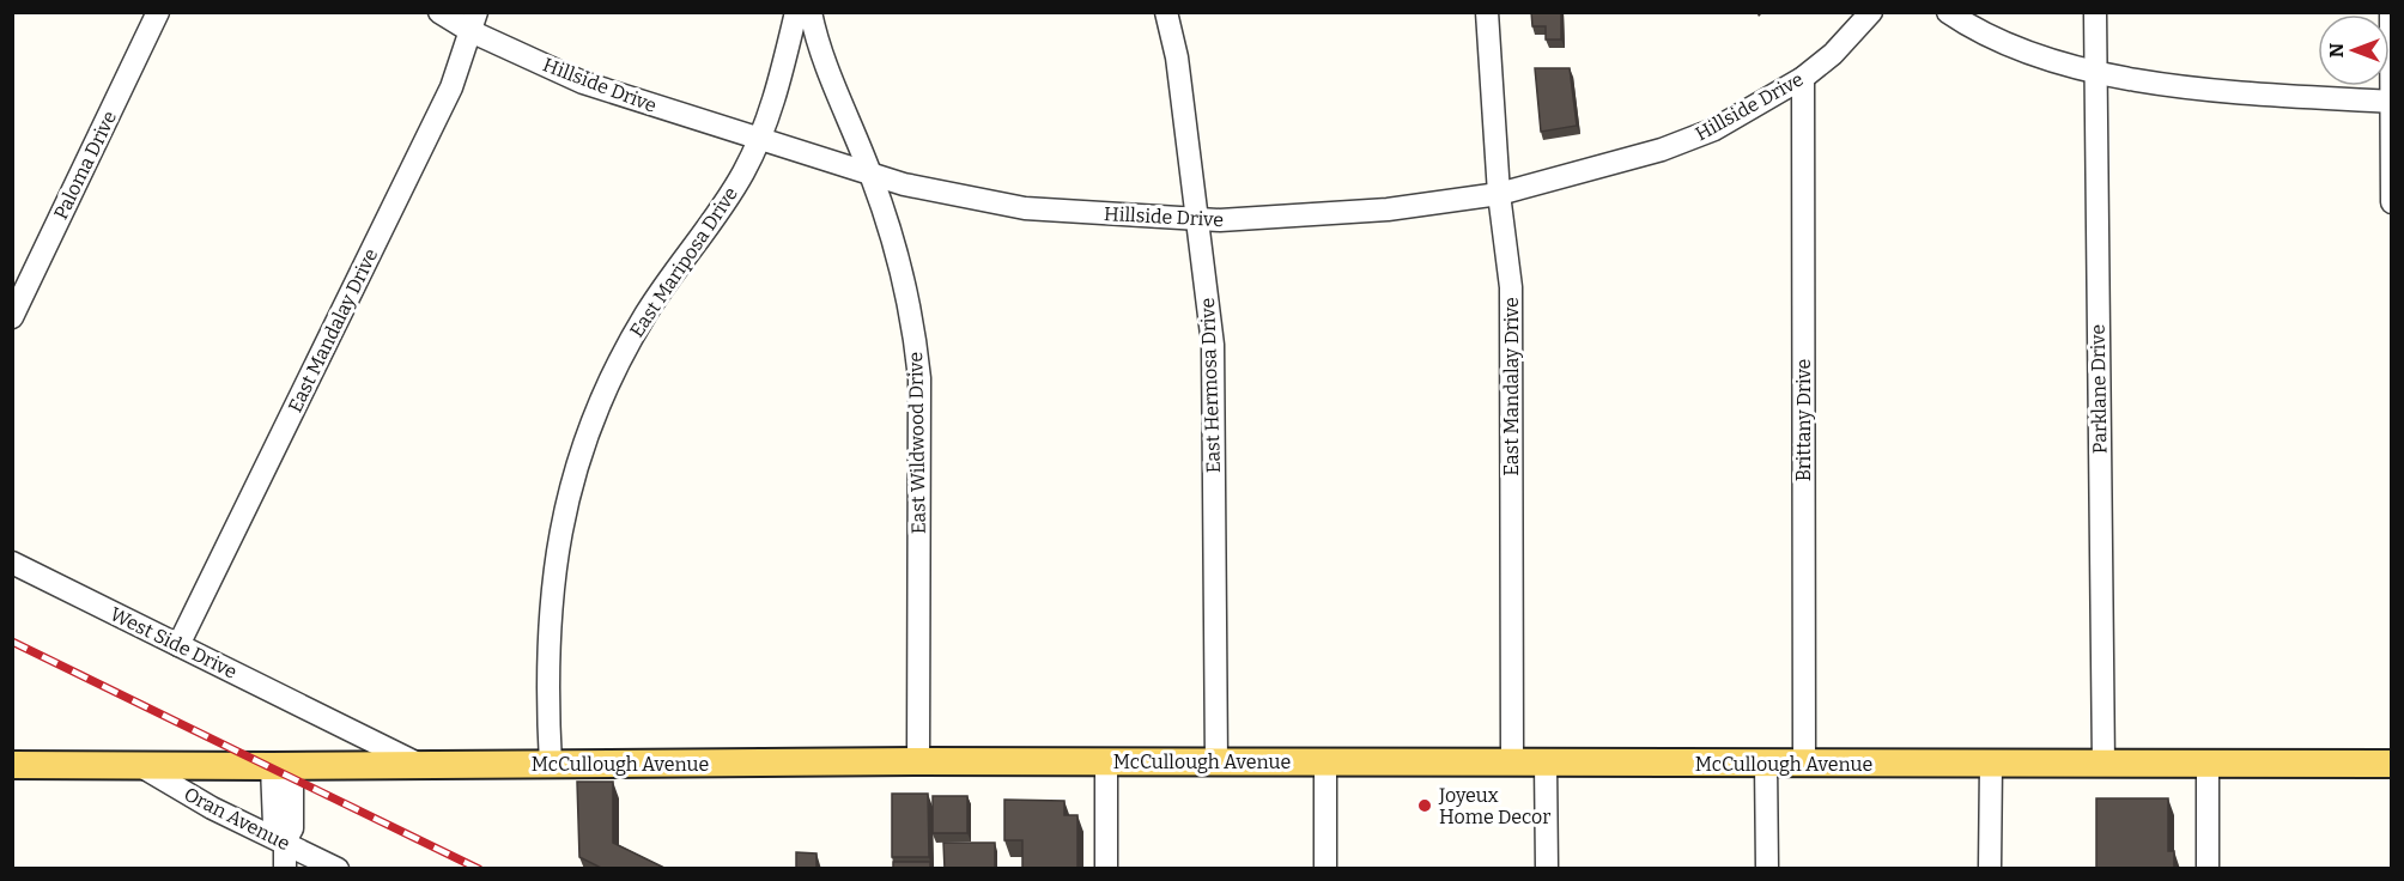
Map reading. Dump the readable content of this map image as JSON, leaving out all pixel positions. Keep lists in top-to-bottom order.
{
  "streets": {
    "main road": ["McCullough Avenue"],
    "street": [
      "Hillside Drive",
      "Paloma Drive",
      "East Mariposa Drive",
      "East Mandalay Drive",
      "East Hermosa Drive",
      "Parklane Drive",
      "Brittany Drive",
      "East Wildwood Drive",
      "West Side Drive",
      "Oran Avenue"
    ]
  },
  "crossings": [
    ["Hillside Drive", "East Mariposa Drive"],
    ["Hillside Drive", "East Mandalay Drive"],
    ["Hillside Drive", "East Hermosa Drive"],
    ["Hillside Drive", "Brittany Drive"],
    ["Hillside Drive", "East Wildwood Drive"],
    ["East Mariposa Drive", "McCullough Avenue"],
    ["East Mandalay Drive", "West Side Drive"],
    ["East Mandalay Drive", "McCullough Avenue"],
    ["East Hermosa Drive", "McCullough Avenue"],
    ["Parklane Drive", "McCullough Avenue"],
    ["Brittany Drive", "McCullough Avenue"],
    ["East Wildwood Drive", "McCullough Avenue"],
    ["West Side Drive", "McCullough Avenue"],
    ["McCullough Avenue", "Oran Avenue"]
  ],
  "places": ["Joyeux Home Decor"],
  "north": "left"
}
